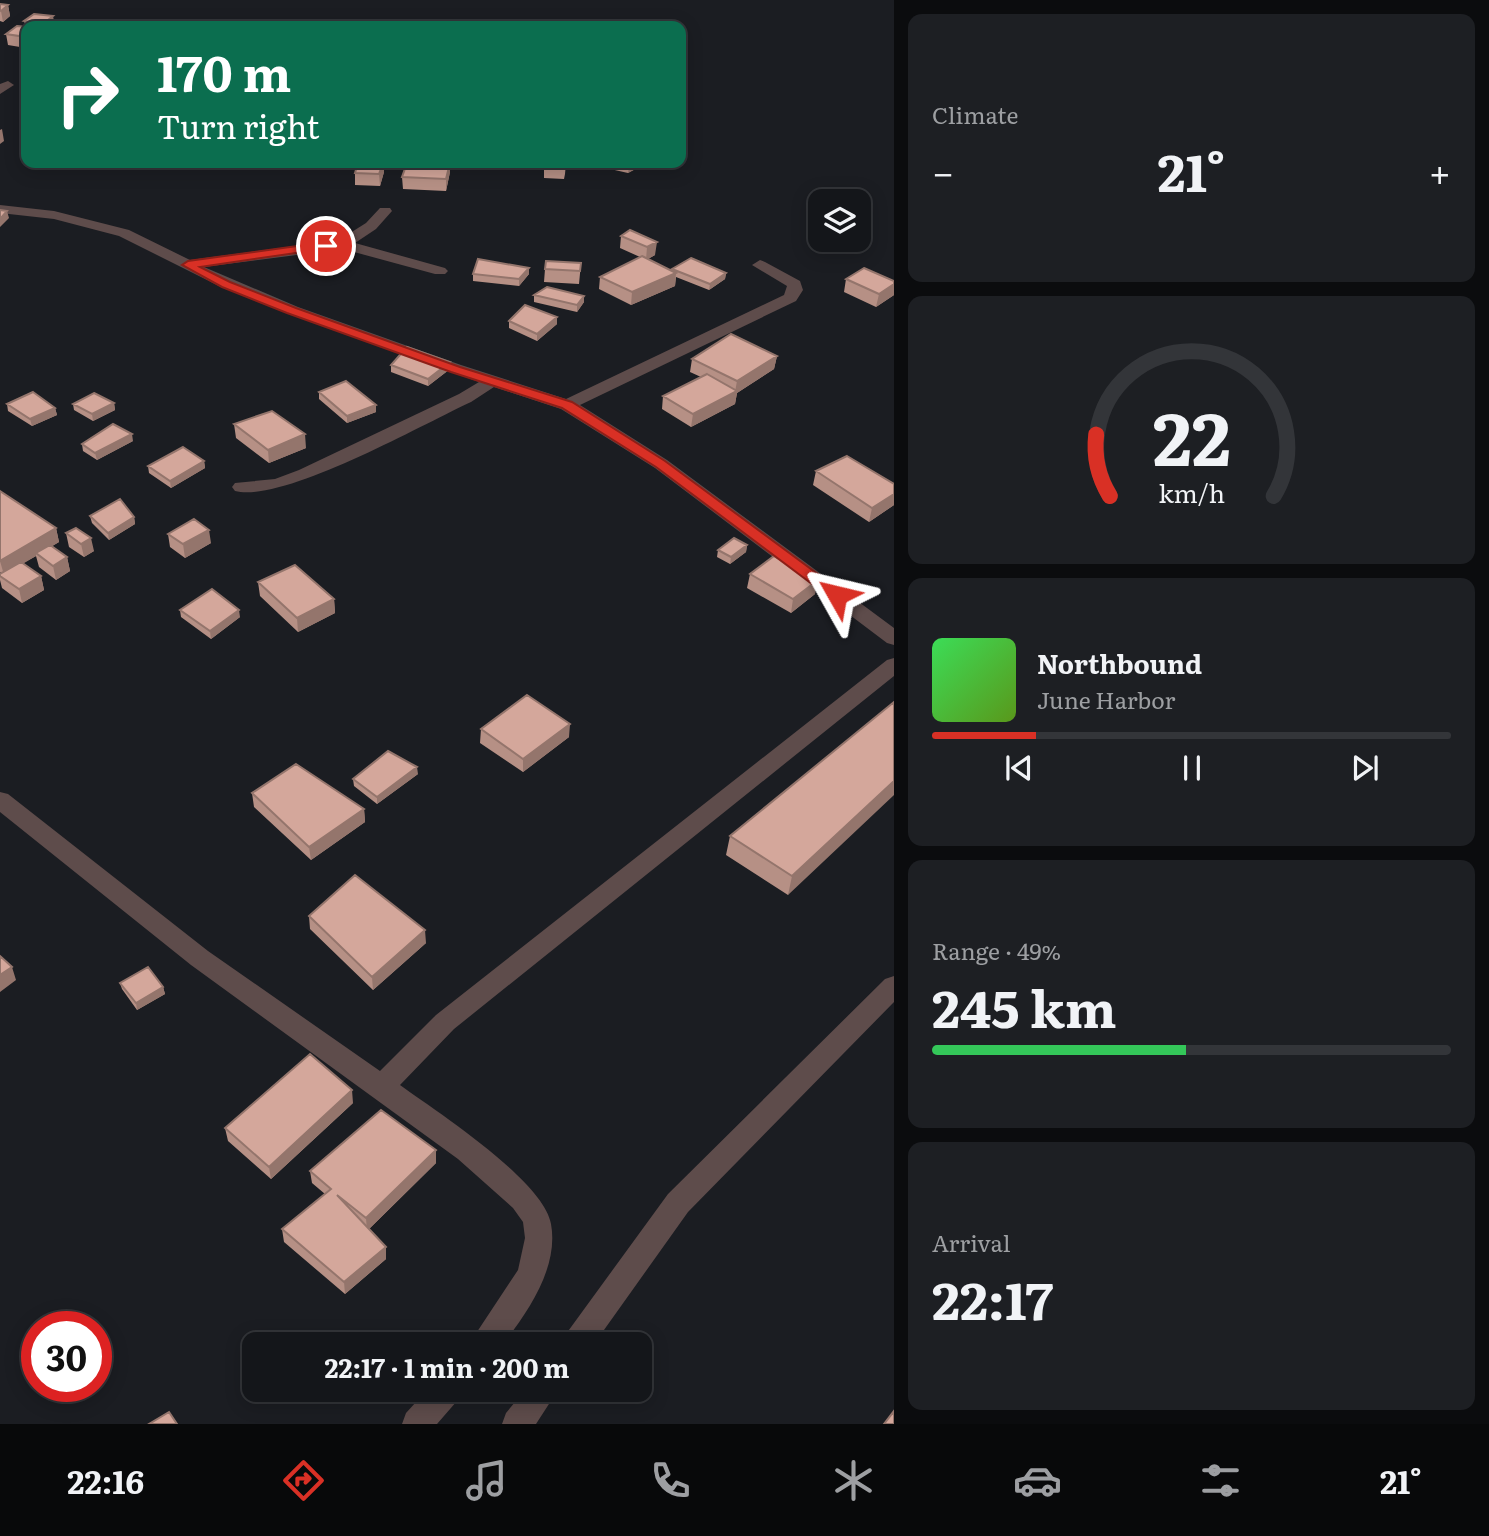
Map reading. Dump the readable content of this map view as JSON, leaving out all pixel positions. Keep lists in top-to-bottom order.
{
  "page": {
    "tile": [
      "Climate",
      ["Range · 49%", "245 km"],
      ["Arrival", "22:17"]
    ],
    "turn": ["170 m", "Turn right"],
    "heat": ["−", "21°", "+"],
    "song": ["Northbound", "June Harbor"],
    "limit": "30",
    "trip": "22:17 · 1 min · 200 m",
    "tabs": ["22:16", "21°"],
    "gauge": ["22", "km/h"]
  }
}
